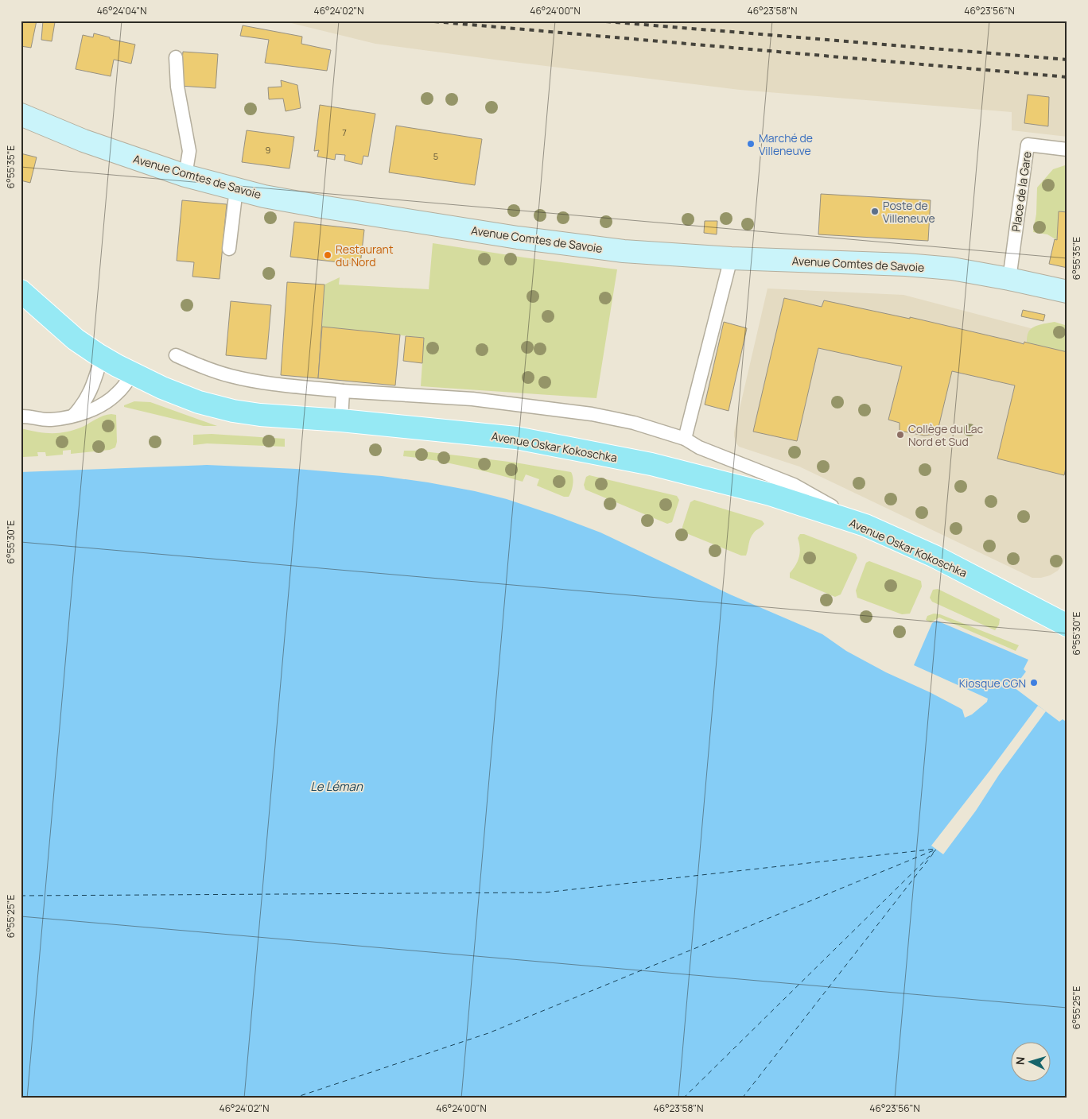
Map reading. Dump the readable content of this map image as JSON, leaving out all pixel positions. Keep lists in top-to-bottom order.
{
  "streets": {
    "main road": ["Avenue Oskar Kokoschka"],
    "street": ["Avenue Comtes de Savoie"],
    "lane": ["Place de la Gare"]
  },
  "crossings": [
    ["Avenue Comtes de Savoie", "Place de la Gare"]
  ],
  "water": ["Le Léman"],
  "places": [
    "Marché de Villeneuve",
    "Poste de Villeneuve",
    "Restaurant du Nord",
    "Collège du Lac Nord et Sud",
    "Kiosque CGN"
  ],
  "house_numbers": ["7", "9", "5"],
  "north": "left",
  "coordinates": [
    "46°24'04\"N",
    "46°24'02\"N",
    "46°24'00\"N",
    "46°23'58\"N",
    "46°23'56\"N",
    "6°55'35\"E",
    "6°55'30\"E",
    "6°55'25\"E"
  ]
}
